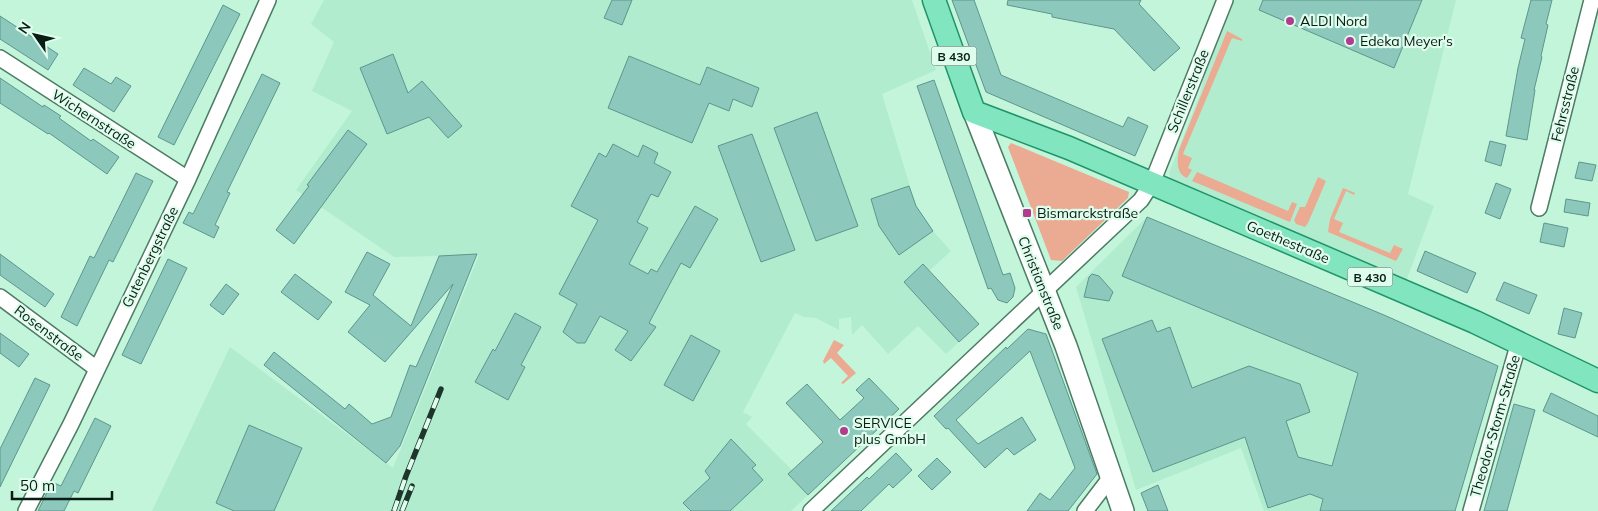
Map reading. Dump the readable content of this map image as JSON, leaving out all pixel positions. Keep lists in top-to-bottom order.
{
  "streets": {
    "main road": ["B 430", "Goethestraße", "Christianstraße"],
    "street": [
      "Schillerstraße",
      "Fehrsstraße",
      "Wichernstraße",
      "Gutenbergstraße",
      "Rosenstraße",
      "Theodor-Storm-Straße"
    ]
  },
  "crossings": [
    ["Schillerstraße", "Goethestraße"],
    ["Schillerstraße", "Christianstraße"],
    ["Wichernstraße", "Gutenbergstraße"],
    ["Goethestraße", "Christianstraße"],
    ["Goethestraße", "Theodor-Storm-Straße"],
    ["Gutenbergstraße", "Rosenstraße"]
  ],
  "places": {
    "other": ["ALDI Nord", "Edeka Meyer's", "SERVICE plus GmbH"],
    "transit": ["Bismarckstraße"]
  },
  "scale_bar": "50 m",
  "north": "top left"
}
